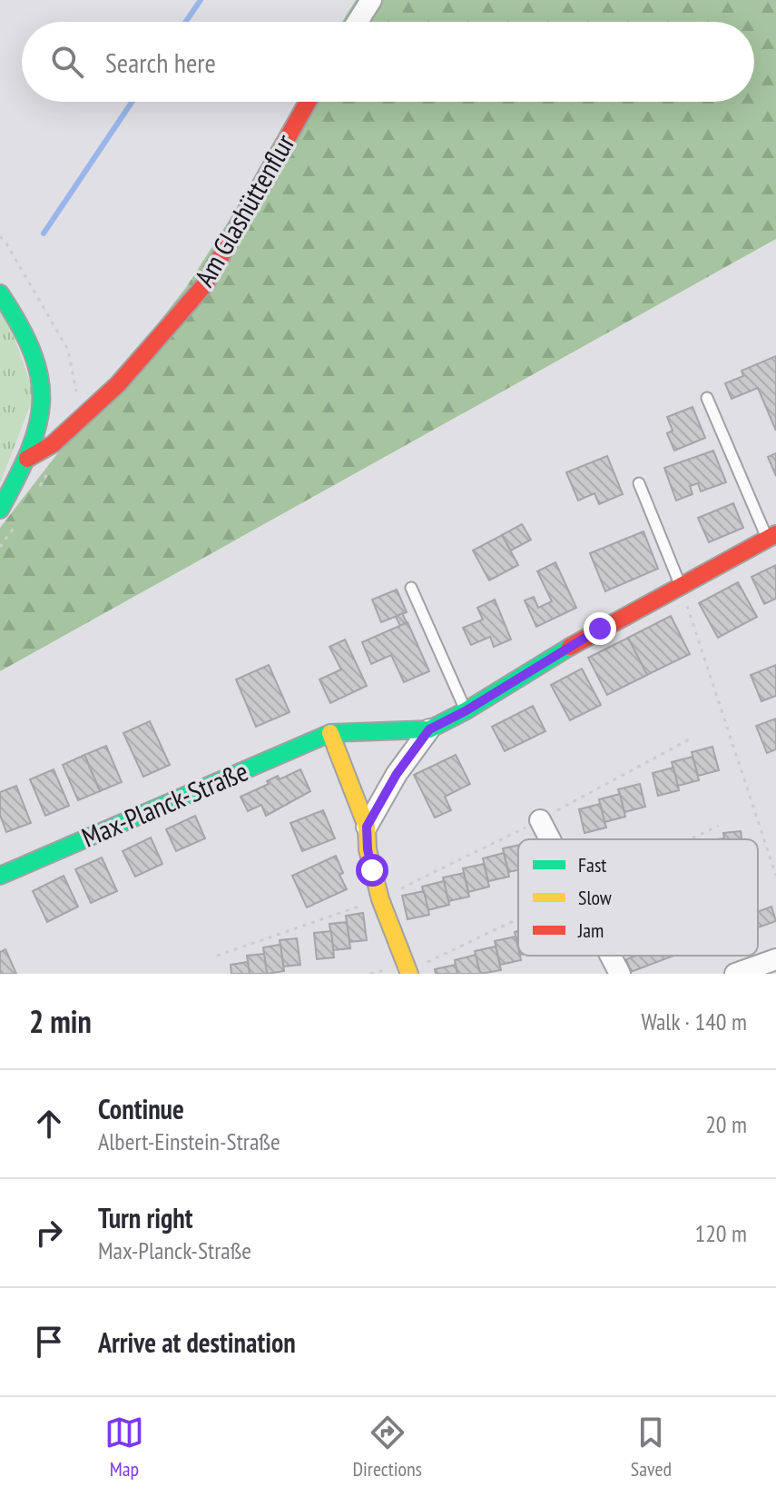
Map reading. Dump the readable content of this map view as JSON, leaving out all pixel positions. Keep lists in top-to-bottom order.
{
  "streets": {
    "street": ["Am Glashüttenflur", "Max-Planck-Straße"]
  },
  "legend": ["Fast", "Slow", "Jam"],
  "page": {
    "search": "Search here",
    "heading": ["2 min", "Walk · 140 m"],
    "list": [
      ["Continue", "Albert-Einstein-Straße", "20 m"],
      ["Turn right", "Max-Planck-Straße", "120 m"],
      "Arrive at destination"
    ],
    "nav": ["Map", "Directions", "Saved"]
  }
}
